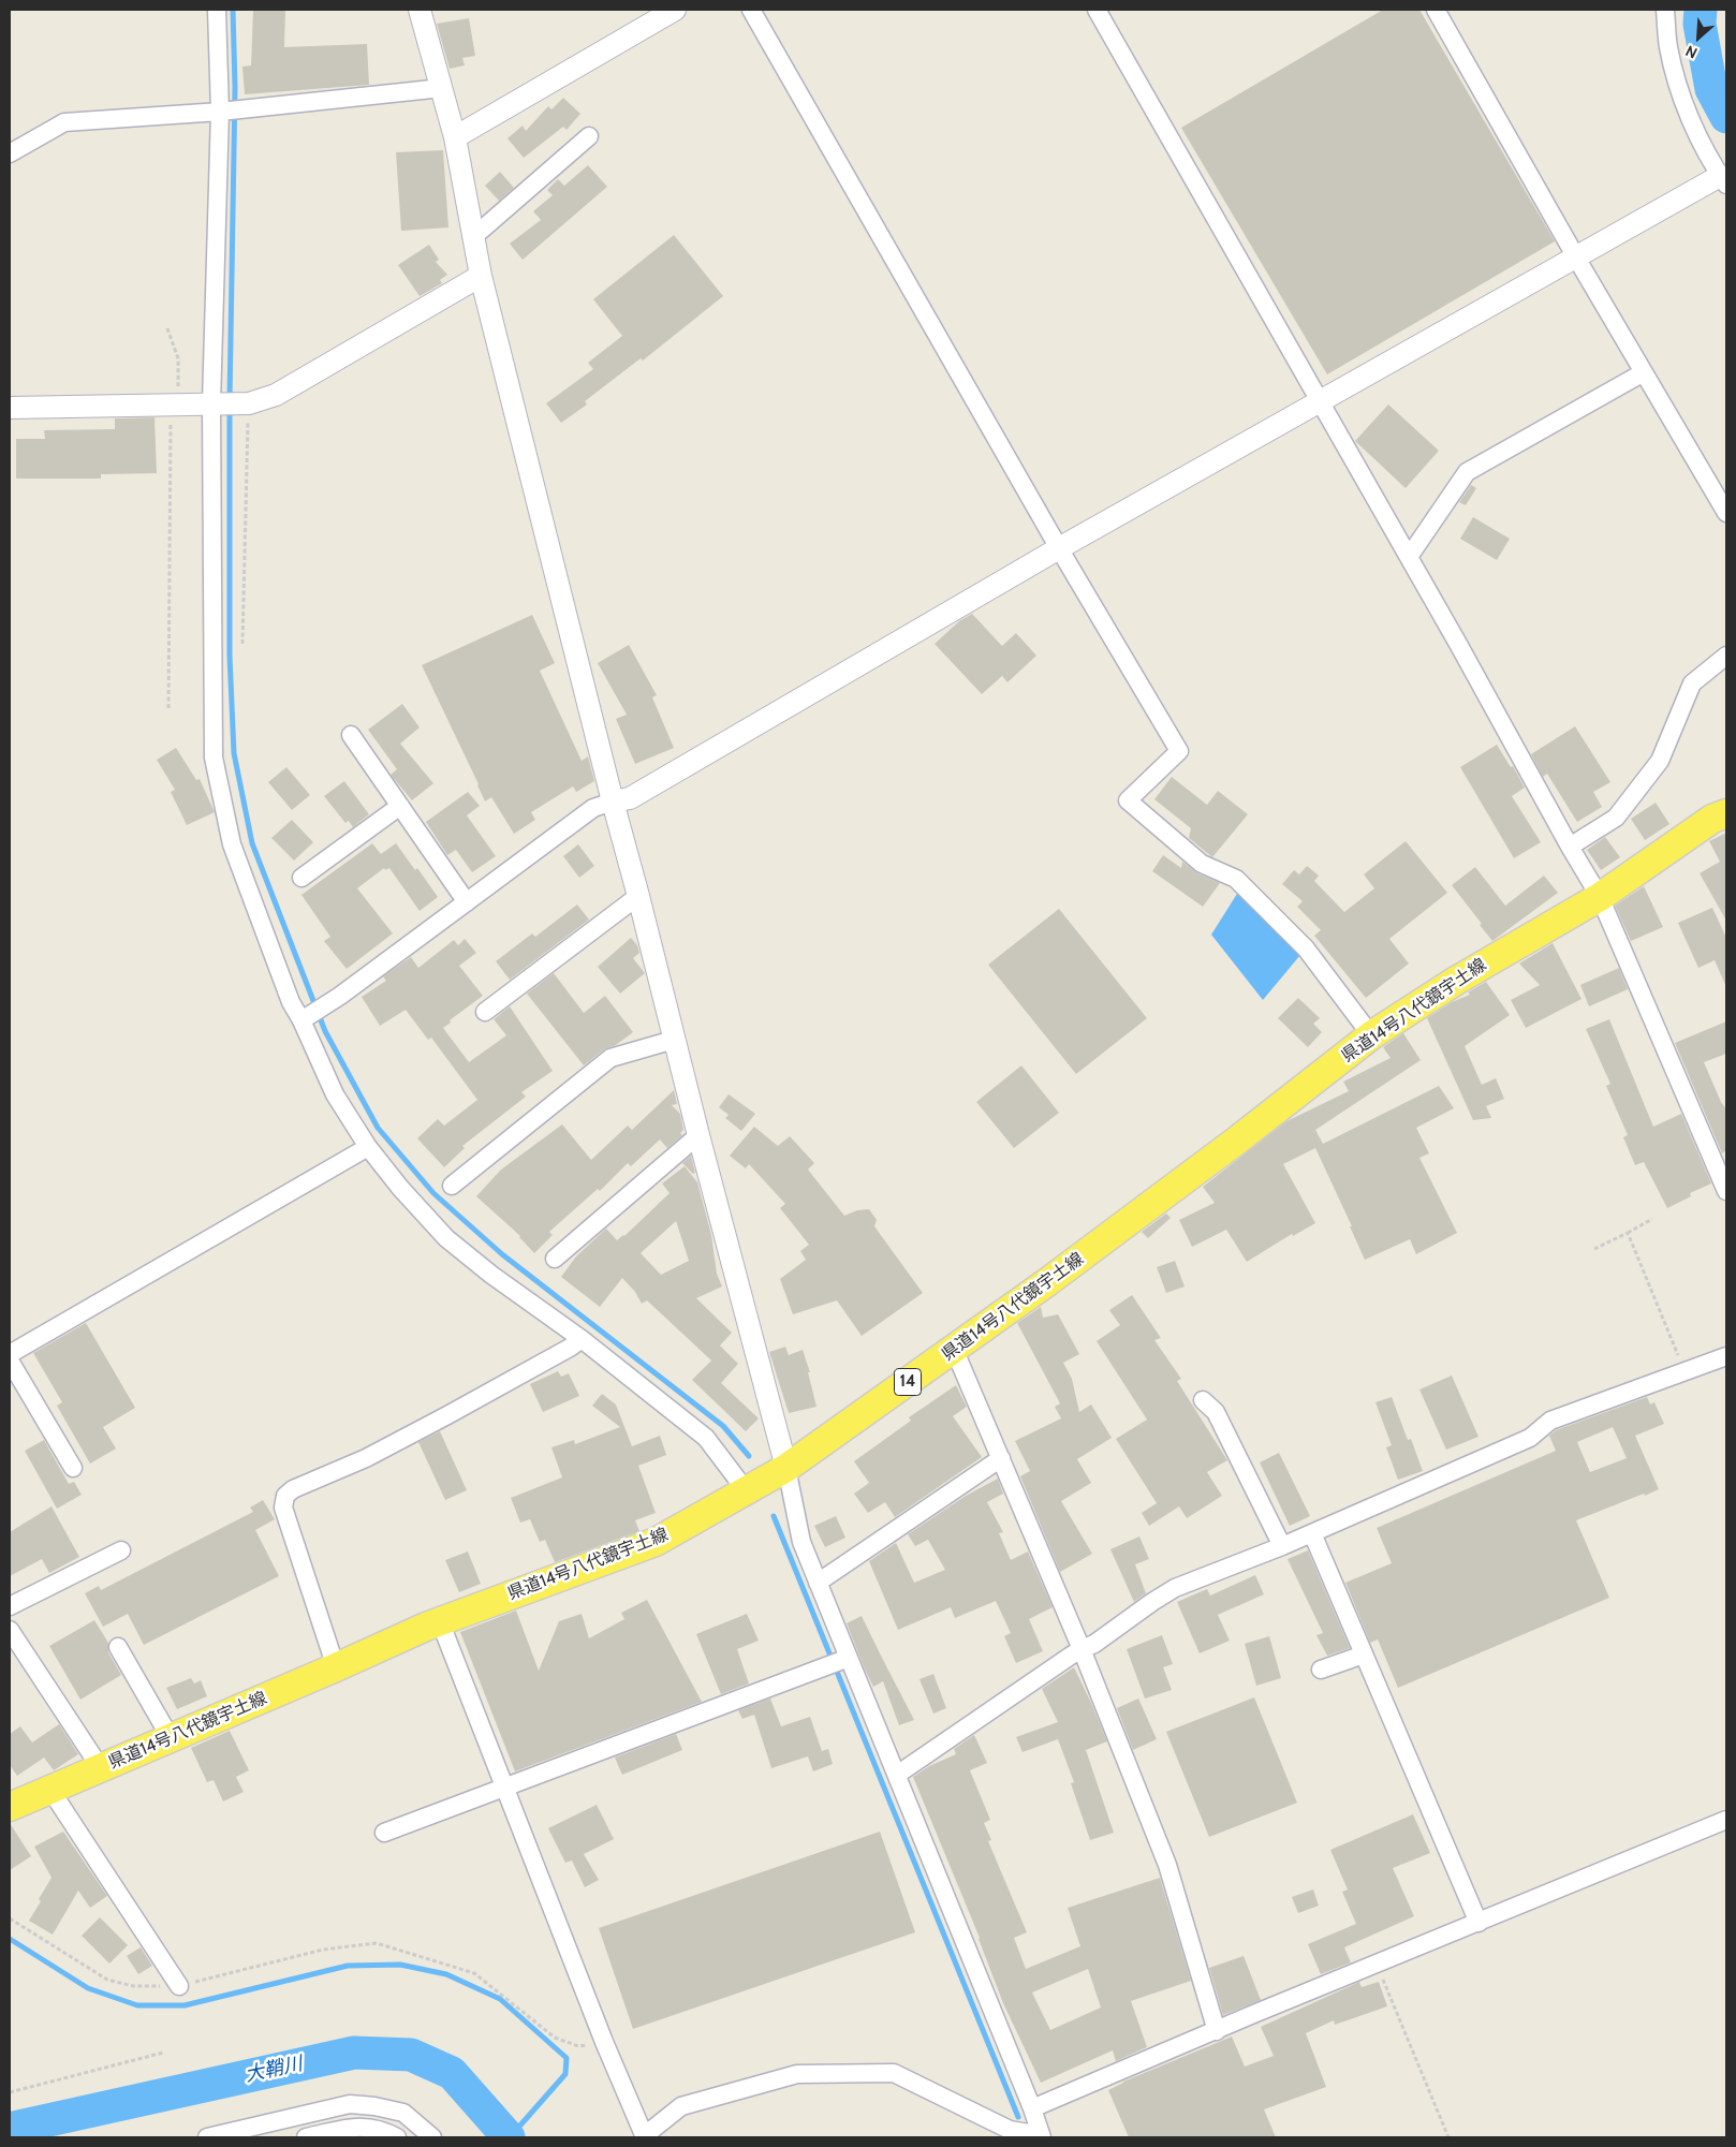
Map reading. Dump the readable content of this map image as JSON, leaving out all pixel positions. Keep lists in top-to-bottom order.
{
  "streets": {
    "main road": ["県道14号八代鏡宇土線", "14"]
  },
  "water": ["大鞘川"],
  "north": "bottom left"
}
